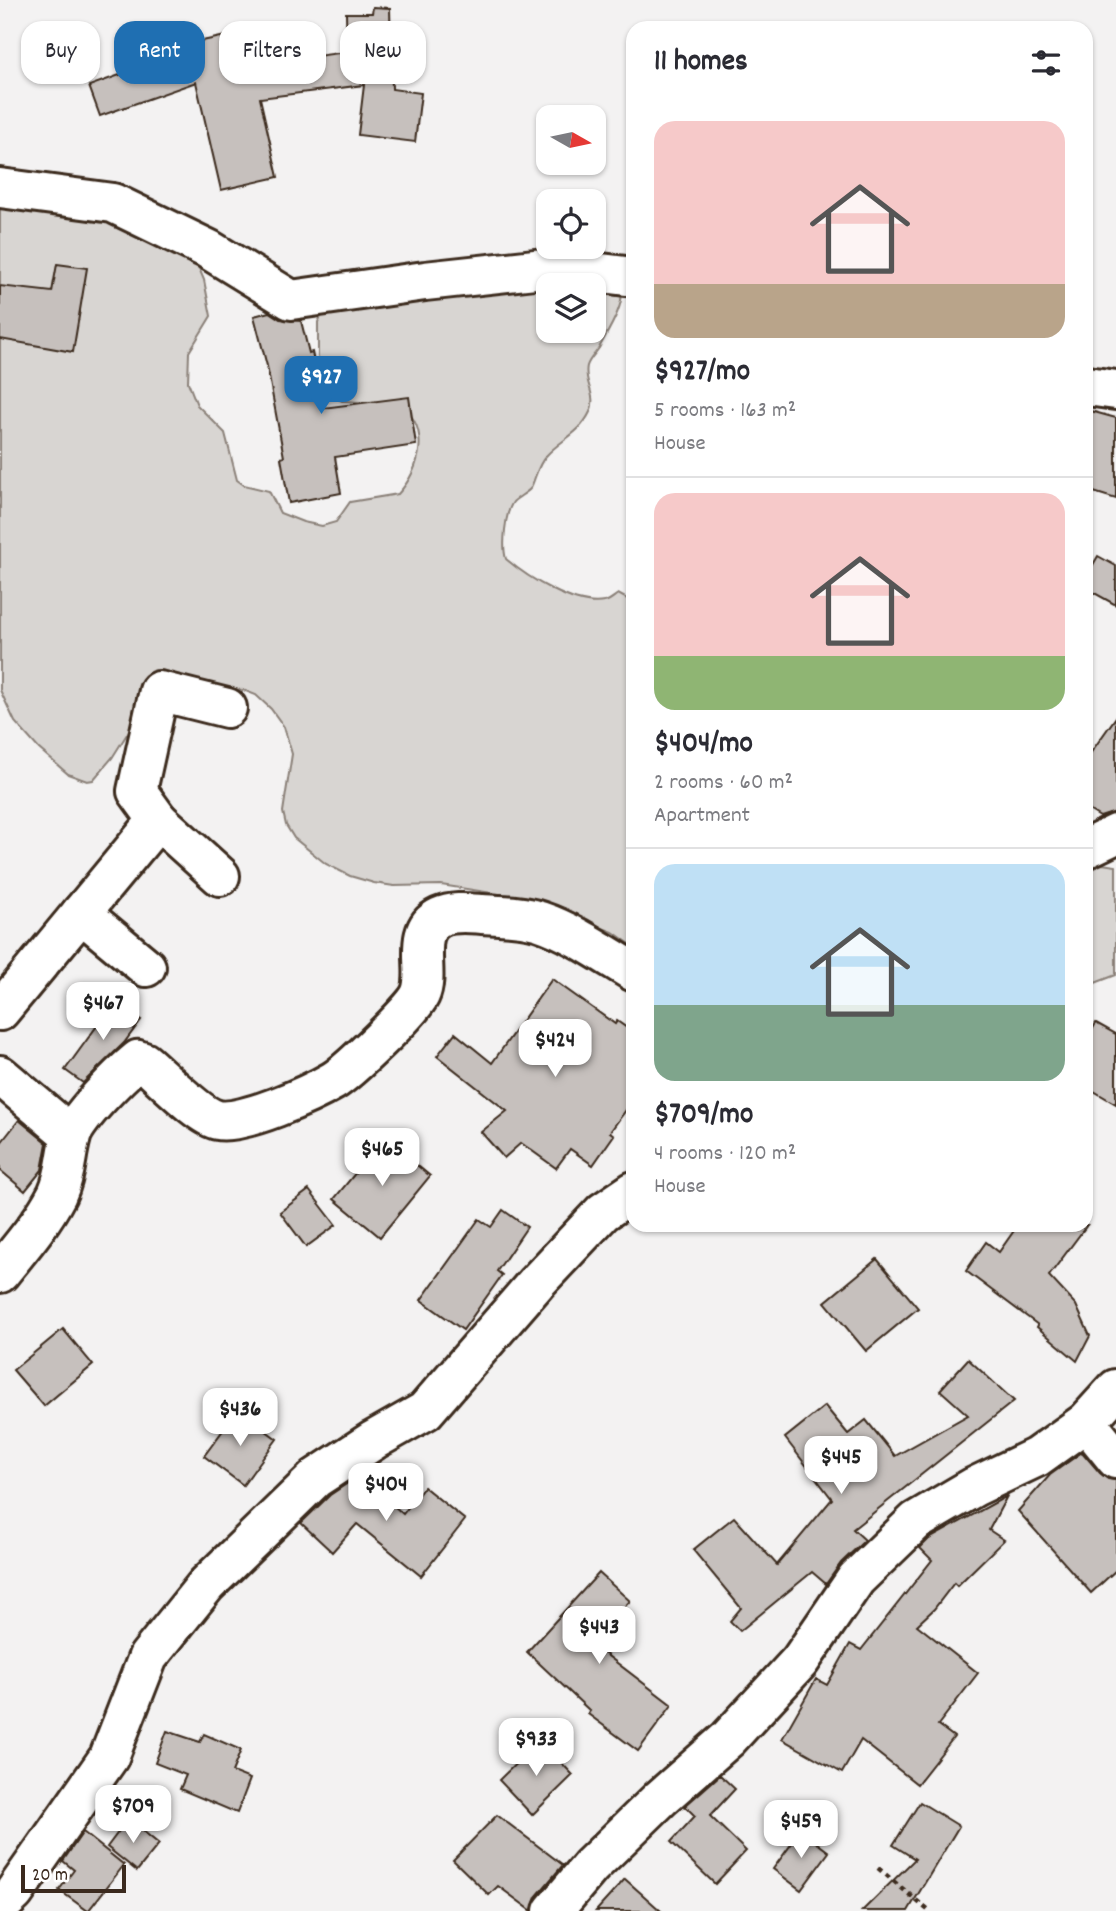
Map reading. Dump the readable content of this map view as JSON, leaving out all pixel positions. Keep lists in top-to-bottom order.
{
  "scale_bar": "20 m",
  "north": "right",
  "page": {
    "chip": [
      "Buy",
      "Rent",
      "Filters",
      "New"
    ],
    "heading": "11 homes",
    "list": [
      {
        "name": "$927/mo",
        "note": "5 rooms · 163 m² · House"
      },
      {
        "name": "$404/mo",
        "note": "2 rooms · 60 m² · Apartment"
      },
      {
        "name": "$709/mo",
        "note": "4 rooms · 120 m² · House"
      }
    ],
    "price": [
      "$927",
      "$467",
      "$424",
      "$465",
      "$436",
      "$445",
      "$404",
      "$443",
      "$933",
      "$709",
      "$459"
    ],
    "scale": "20 m"
  }
}
